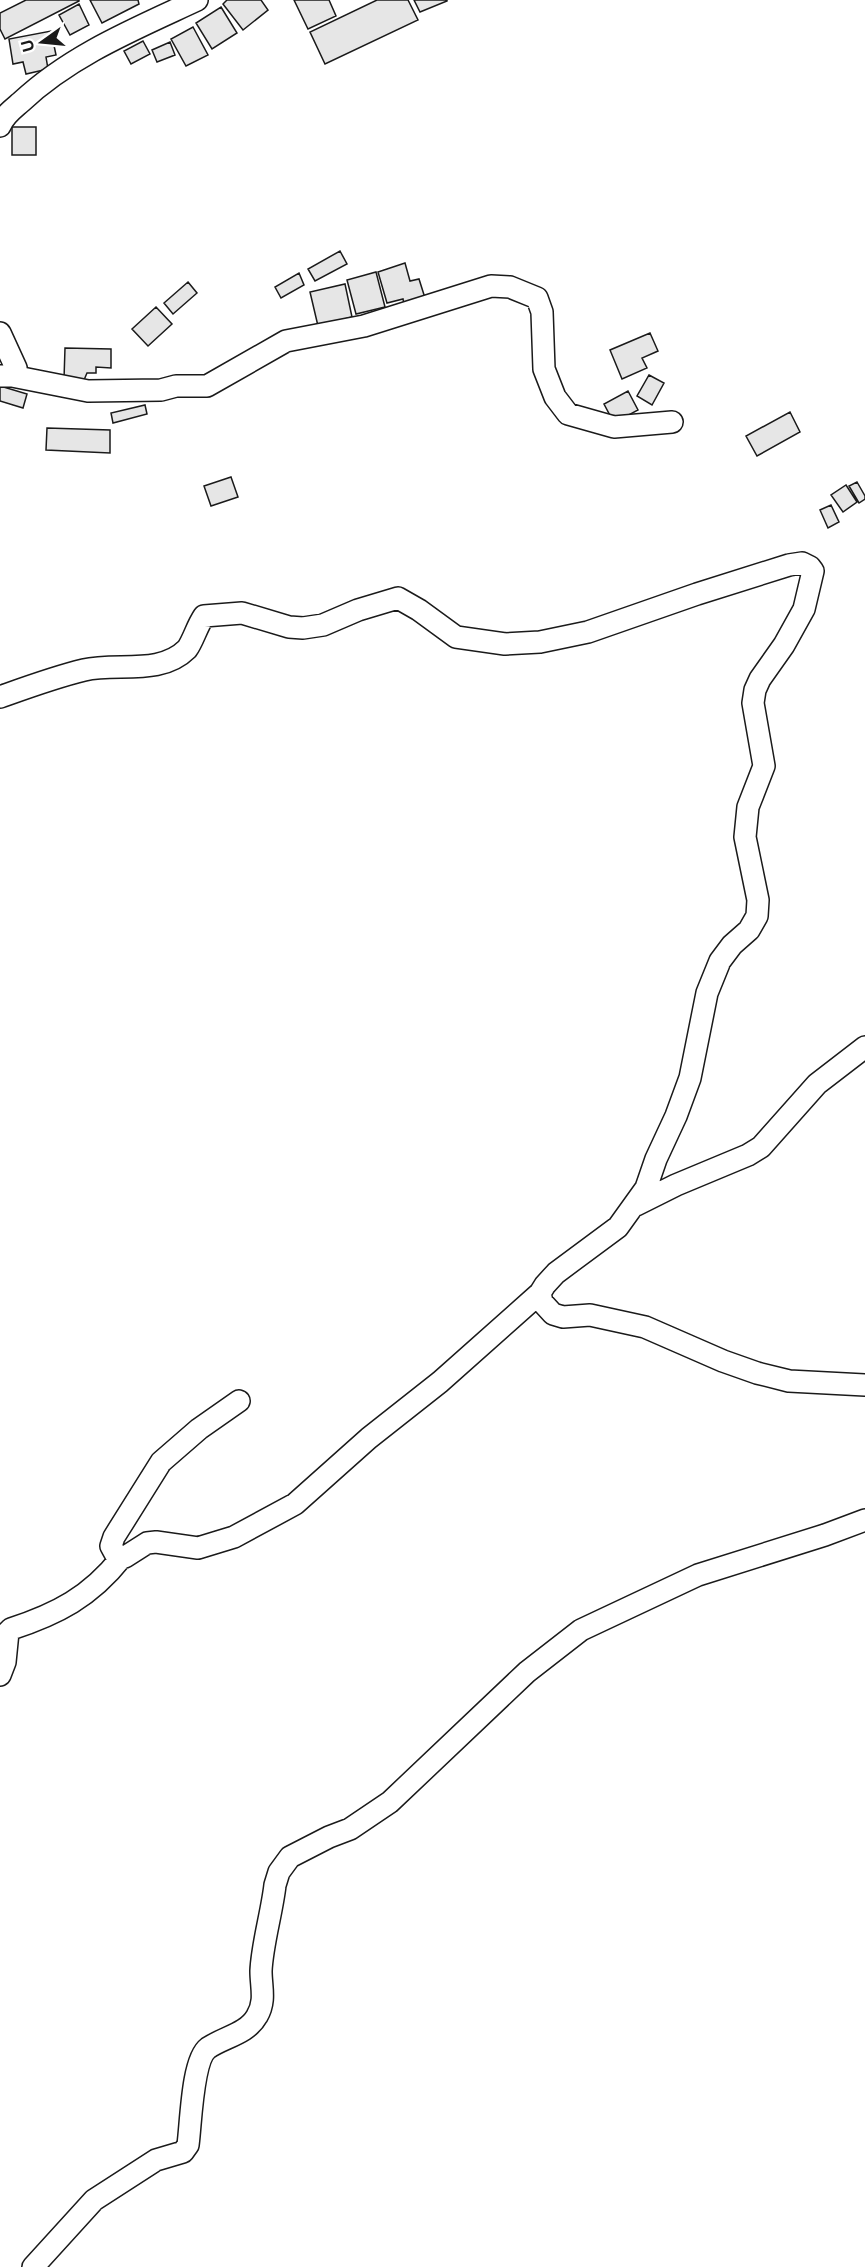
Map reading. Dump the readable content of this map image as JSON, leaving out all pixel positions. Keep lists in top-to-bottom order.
{
  "north": "left"
}
